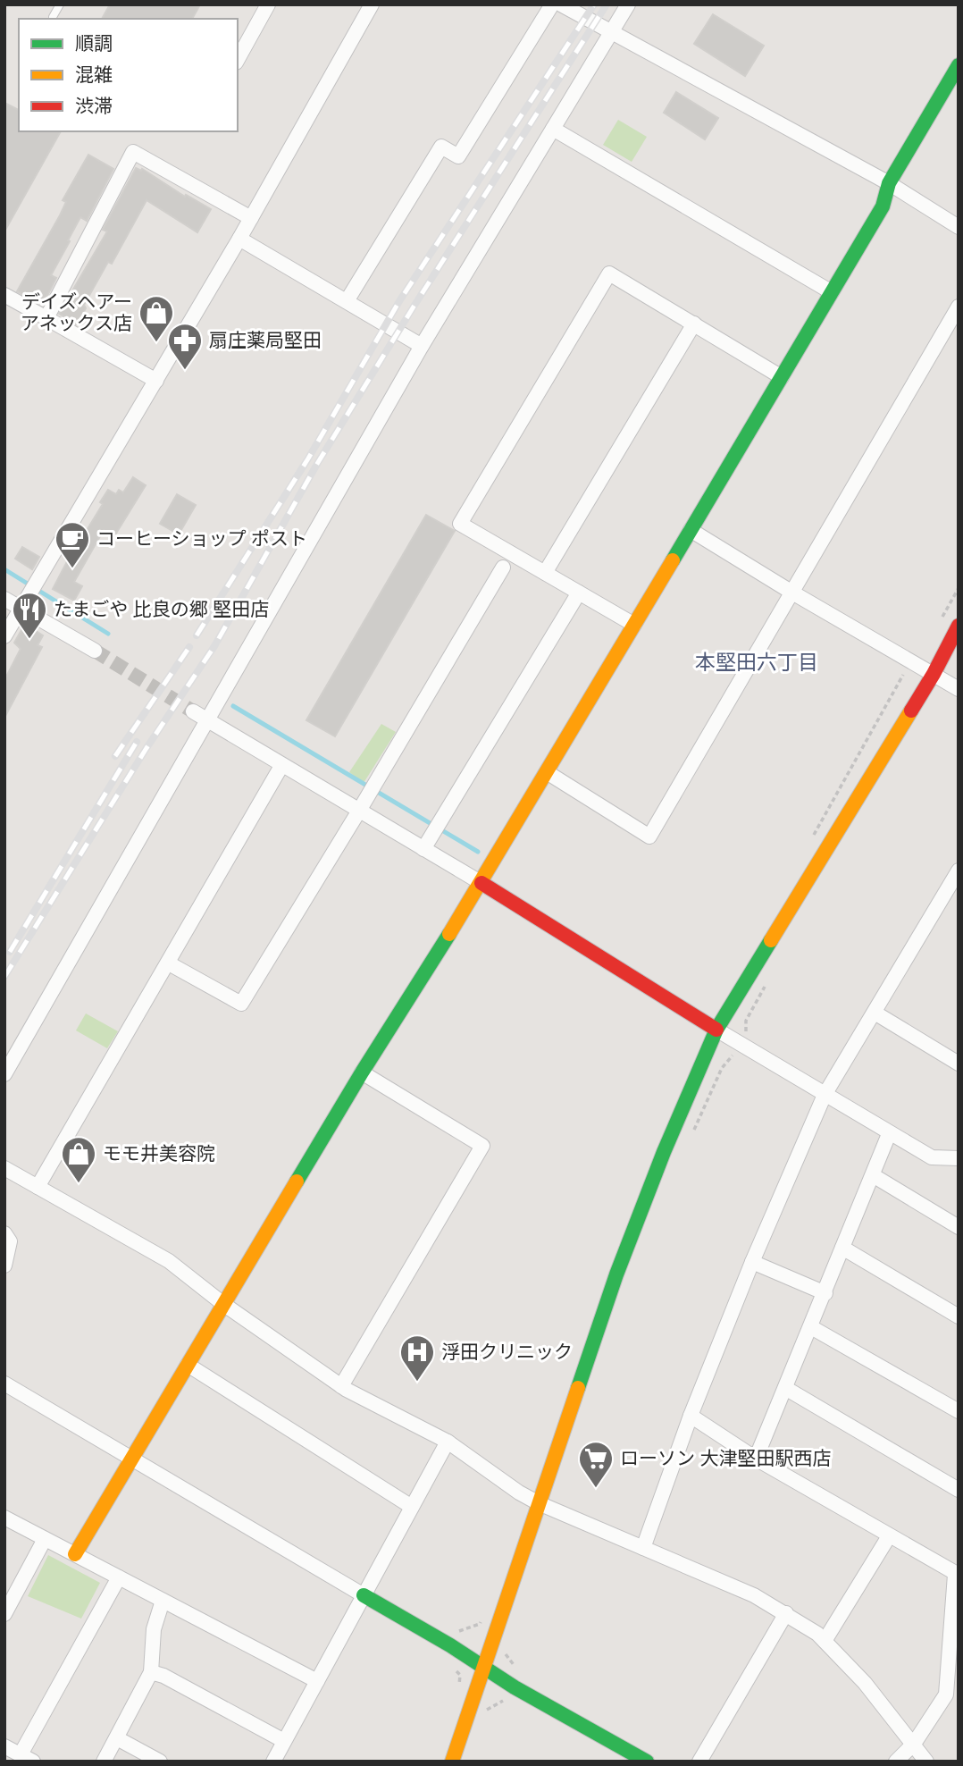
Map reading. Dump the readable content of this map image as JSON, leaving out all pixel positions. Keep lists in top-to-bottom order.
{
  "districts": ["本堅田六丁目"],
  "places": {
    "shop": ["デイズヘアー アネックス店", "モモ井美容院"],
    "pharmacy": ["扇庄薬局堅田"],
    "cafe": ["コーヒーショップ ポスト"],
    "restaurant": ["たまごや 比良の郷 堅田店"],
    "hospital": ["浮田クリニック"],
    "supermarket": ["ローソン 大津堅田駅西店"]
  },
  "legend": ["順調", "混雑", "渋滞"]
}
